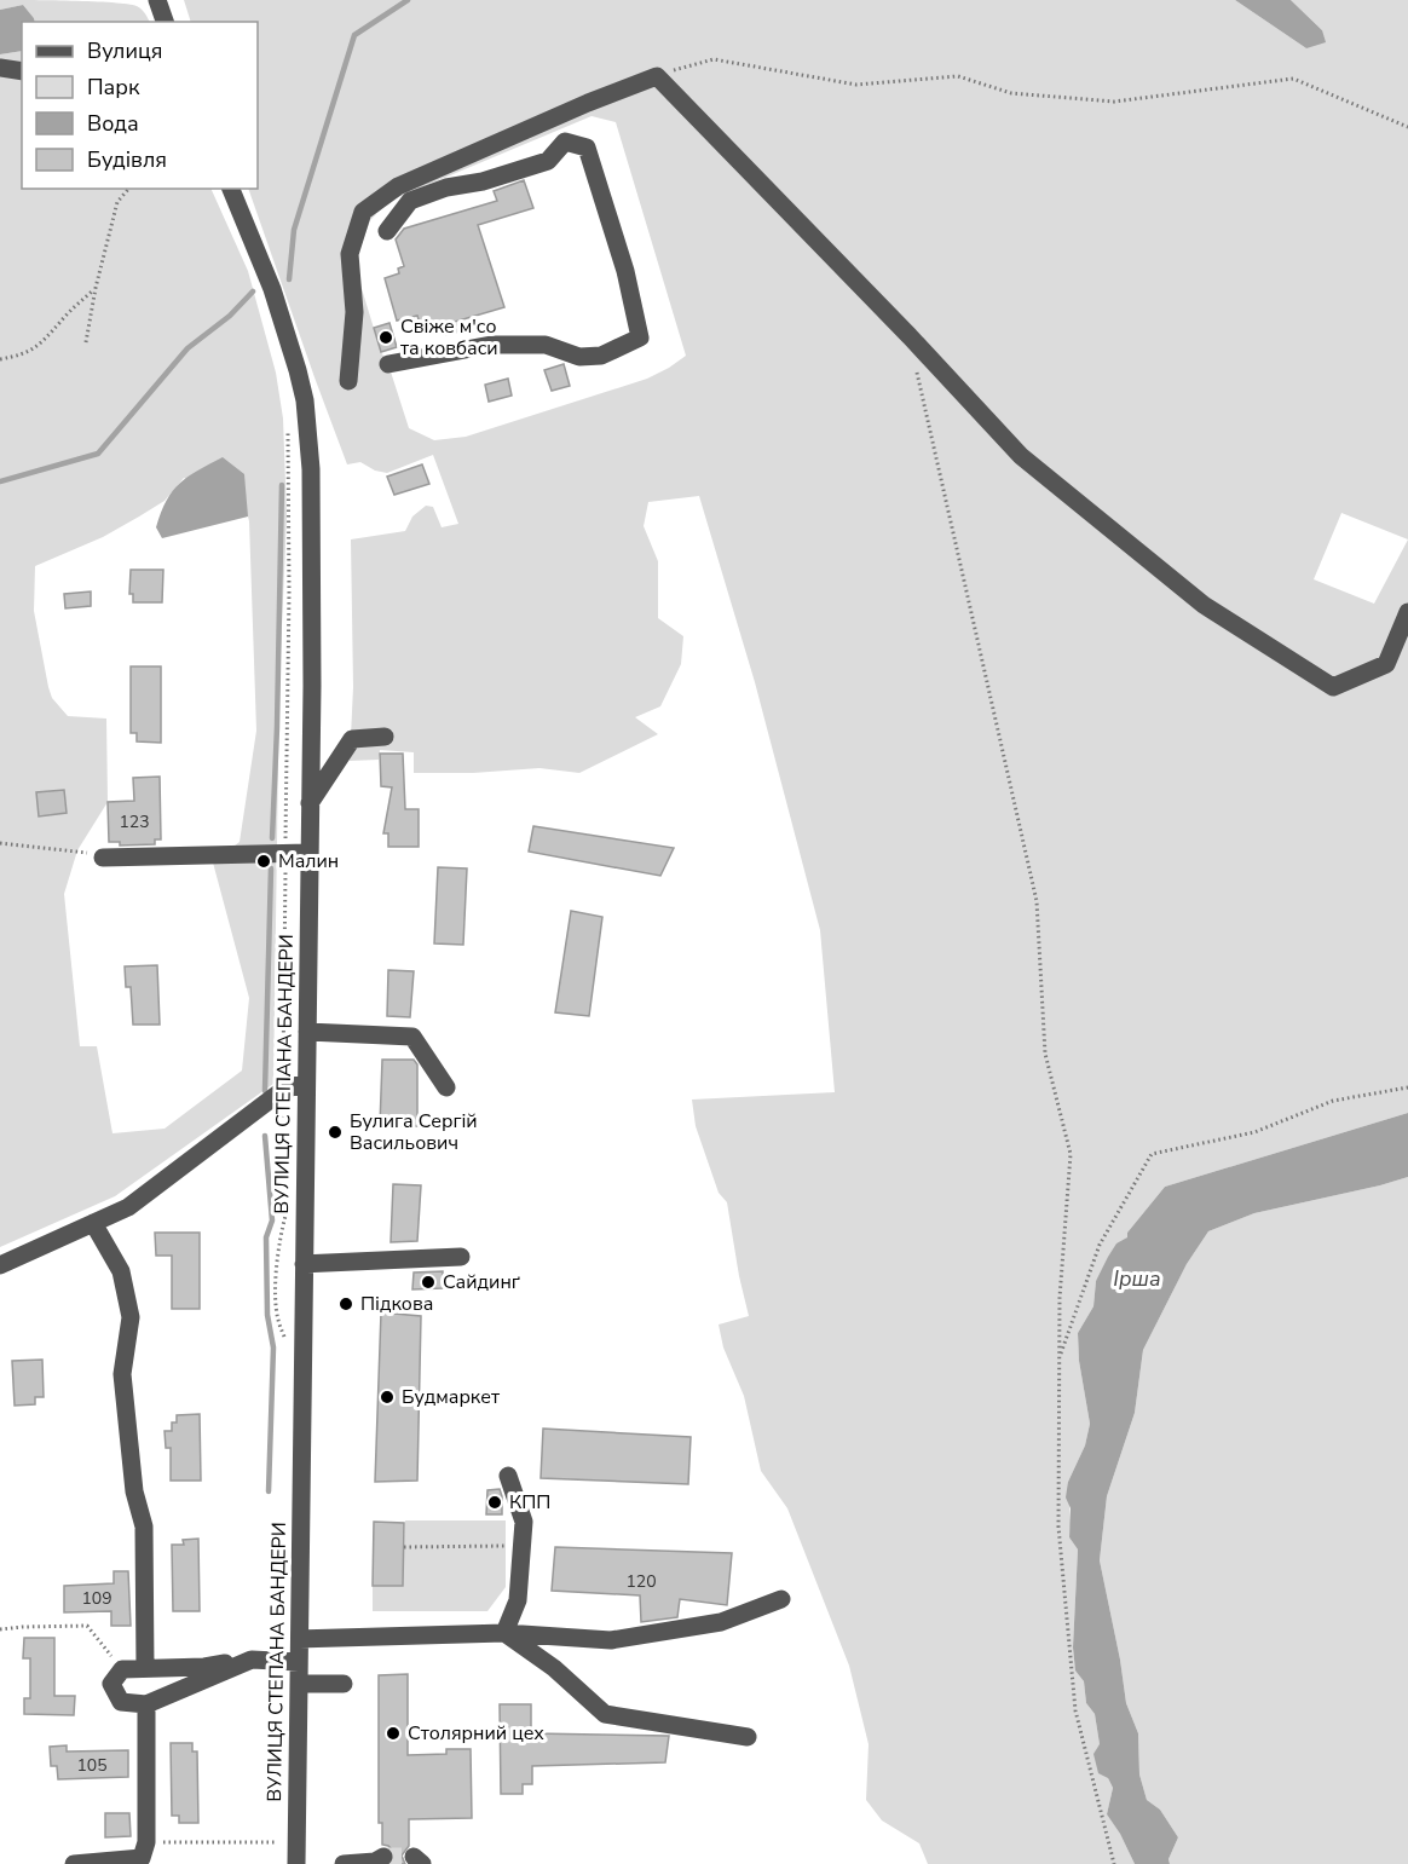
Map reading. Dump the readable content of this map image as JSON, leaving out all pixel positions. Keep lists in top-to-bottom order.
{
  "streets": {
    "street": ["ВУЛИЦЯ СТЕПАНА БАНДЕРИ"]
  },
  "water": ["Ірша"],
  "places": [
    "Свіже м'со та ковбаси",
    "Малин",
    "Булига Сергій Васильович",
    "Сайдинґ",
    "Підкова",
    "Будмаркет",
    "КПП",
    "Столярний цех"
  ],
  "house_numbers": [
    "123",
    "120",
    "109",
    "105"
  ],
  "legend": [
    "Вулиця",
    "Парк",
    "Вода",
    "Будівля"
  ]
}
